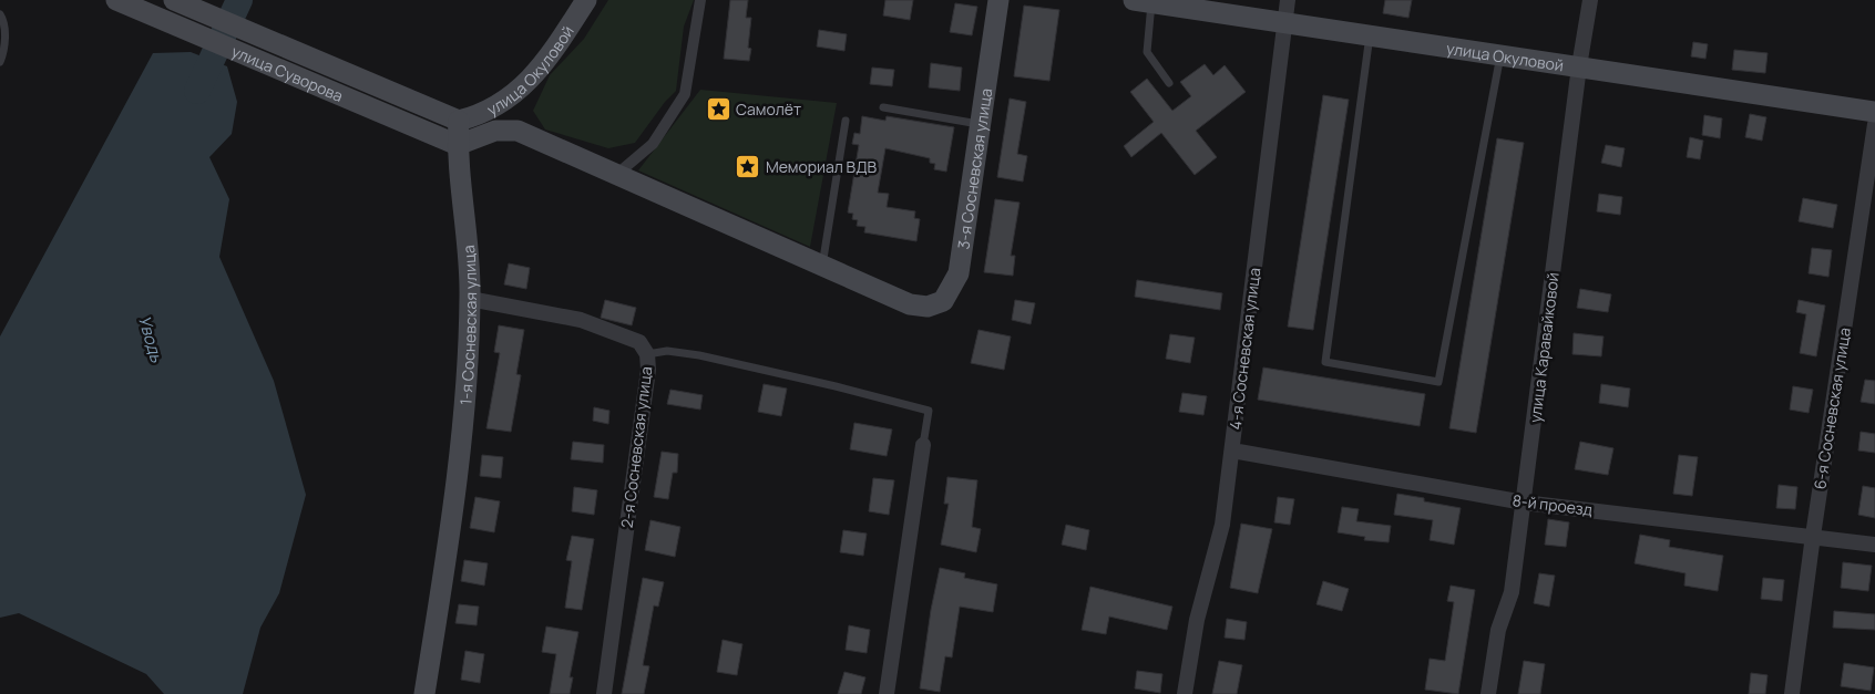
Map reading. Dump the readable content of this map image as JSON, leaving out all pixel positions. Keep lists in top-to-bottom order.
{
  "streets": {
    "main road": [
      "улица Окуловой",
      "улица Суворова",
      "3-я Сосневская улица",
      "1-я Сосневская улица"
    ],
    "street": [
      "улица Каравайковой",
      "4-я Сосневская улица",
      "6-я Сосневская улица",
      "2-я Сосневская улица",
      "8-й проезд"
    ]
  },
  "crossings": [
    ["улица Окуловой", "улица Суворова"],
    ["улица Окуловой", "1-я Сосневская улица"],
    ["улица Окуловой", "улица Каравайковой"],
    ["улица Окуловой", "4-я Сосневская улица"],
    ["улица Суворова", "1-я Сосневская улица"],
    ["1-я Сосневская улица", "2-я Сосневская улица"],
    ["улица Каравайковой", "8-й проезд"],
    ["4-я Сосневская улица", "8-й проезд"],
    ["6-я Сосневская улица", "8-й проезд"]
  ],
  "water": ["Уводь"],
  "places": {
    "place": ["Самолёт", "Мемориал ВДВ"]
  }
}
